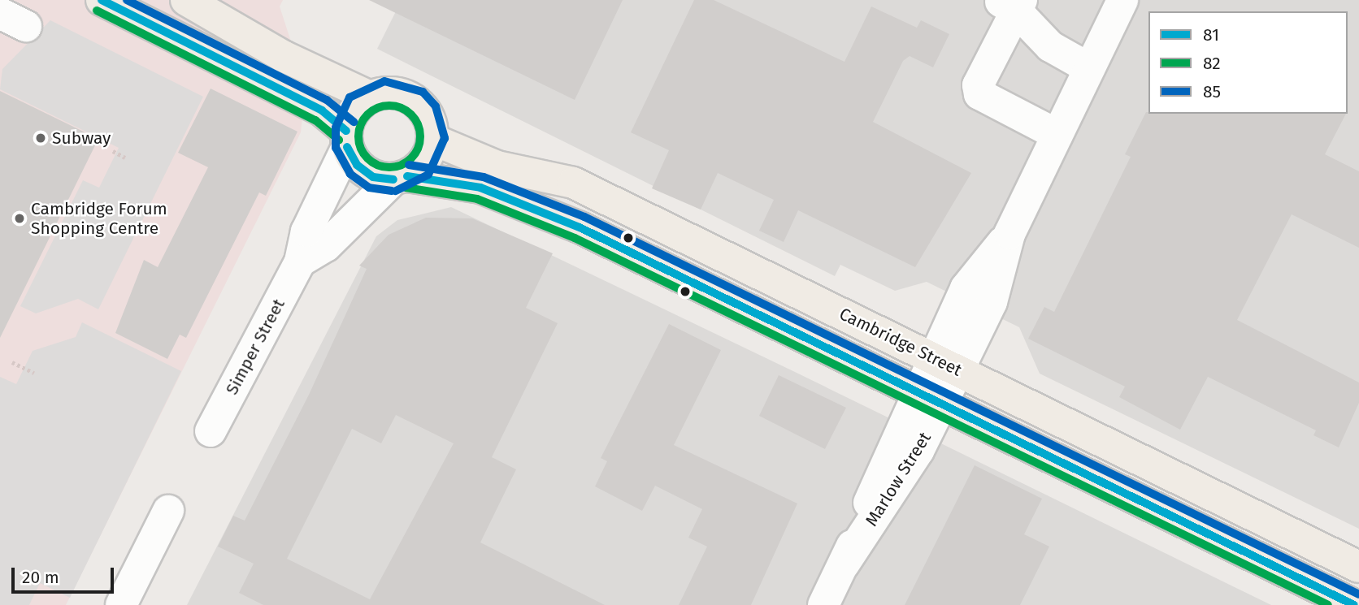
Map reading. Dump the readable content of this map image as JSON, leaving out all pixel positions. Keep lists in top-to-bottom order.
{
  "streets": {
    "main road": ["Cambridge Street"],
    "street": ["Simper Street", "Marlow Street"]
  },
  "crossings": [
    ["Cambridge Street", "Simper Street"],
    ["Cambridge Street", "Marlow Street"]
  ],
  "places": ["Subway", "Cambridge Forum Shopping Centre"],
  "lines": ["transit line 81", "transit line 85", "transit line 82"],
  "legend": ["81", "82", "85"],
  "scale_bar": "20 m"
}
